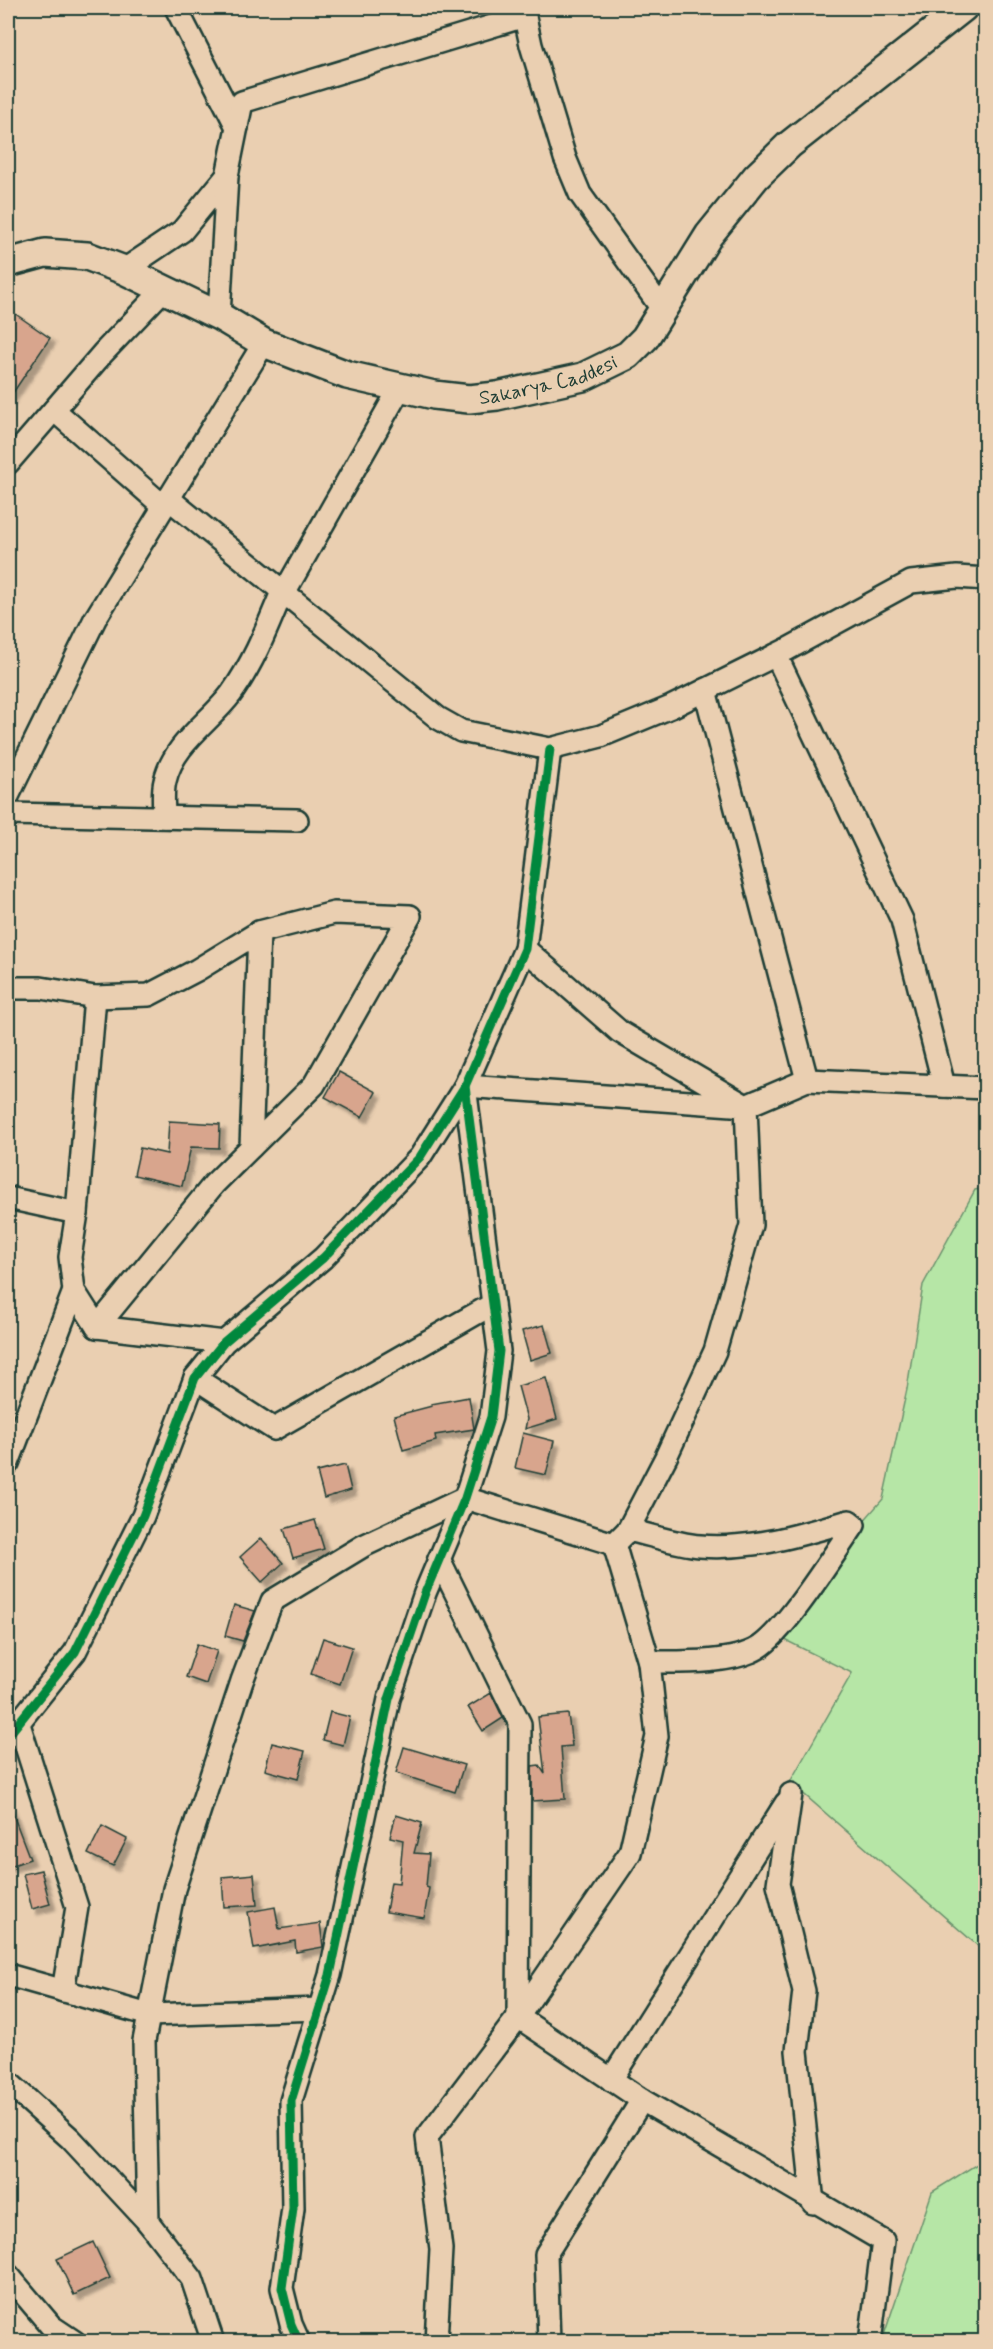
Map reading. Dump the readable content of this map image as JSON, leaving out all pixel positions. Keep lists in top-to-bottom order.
{
  "streets": {
    "street": ["Sakarya Caddesi"]
  }
}
